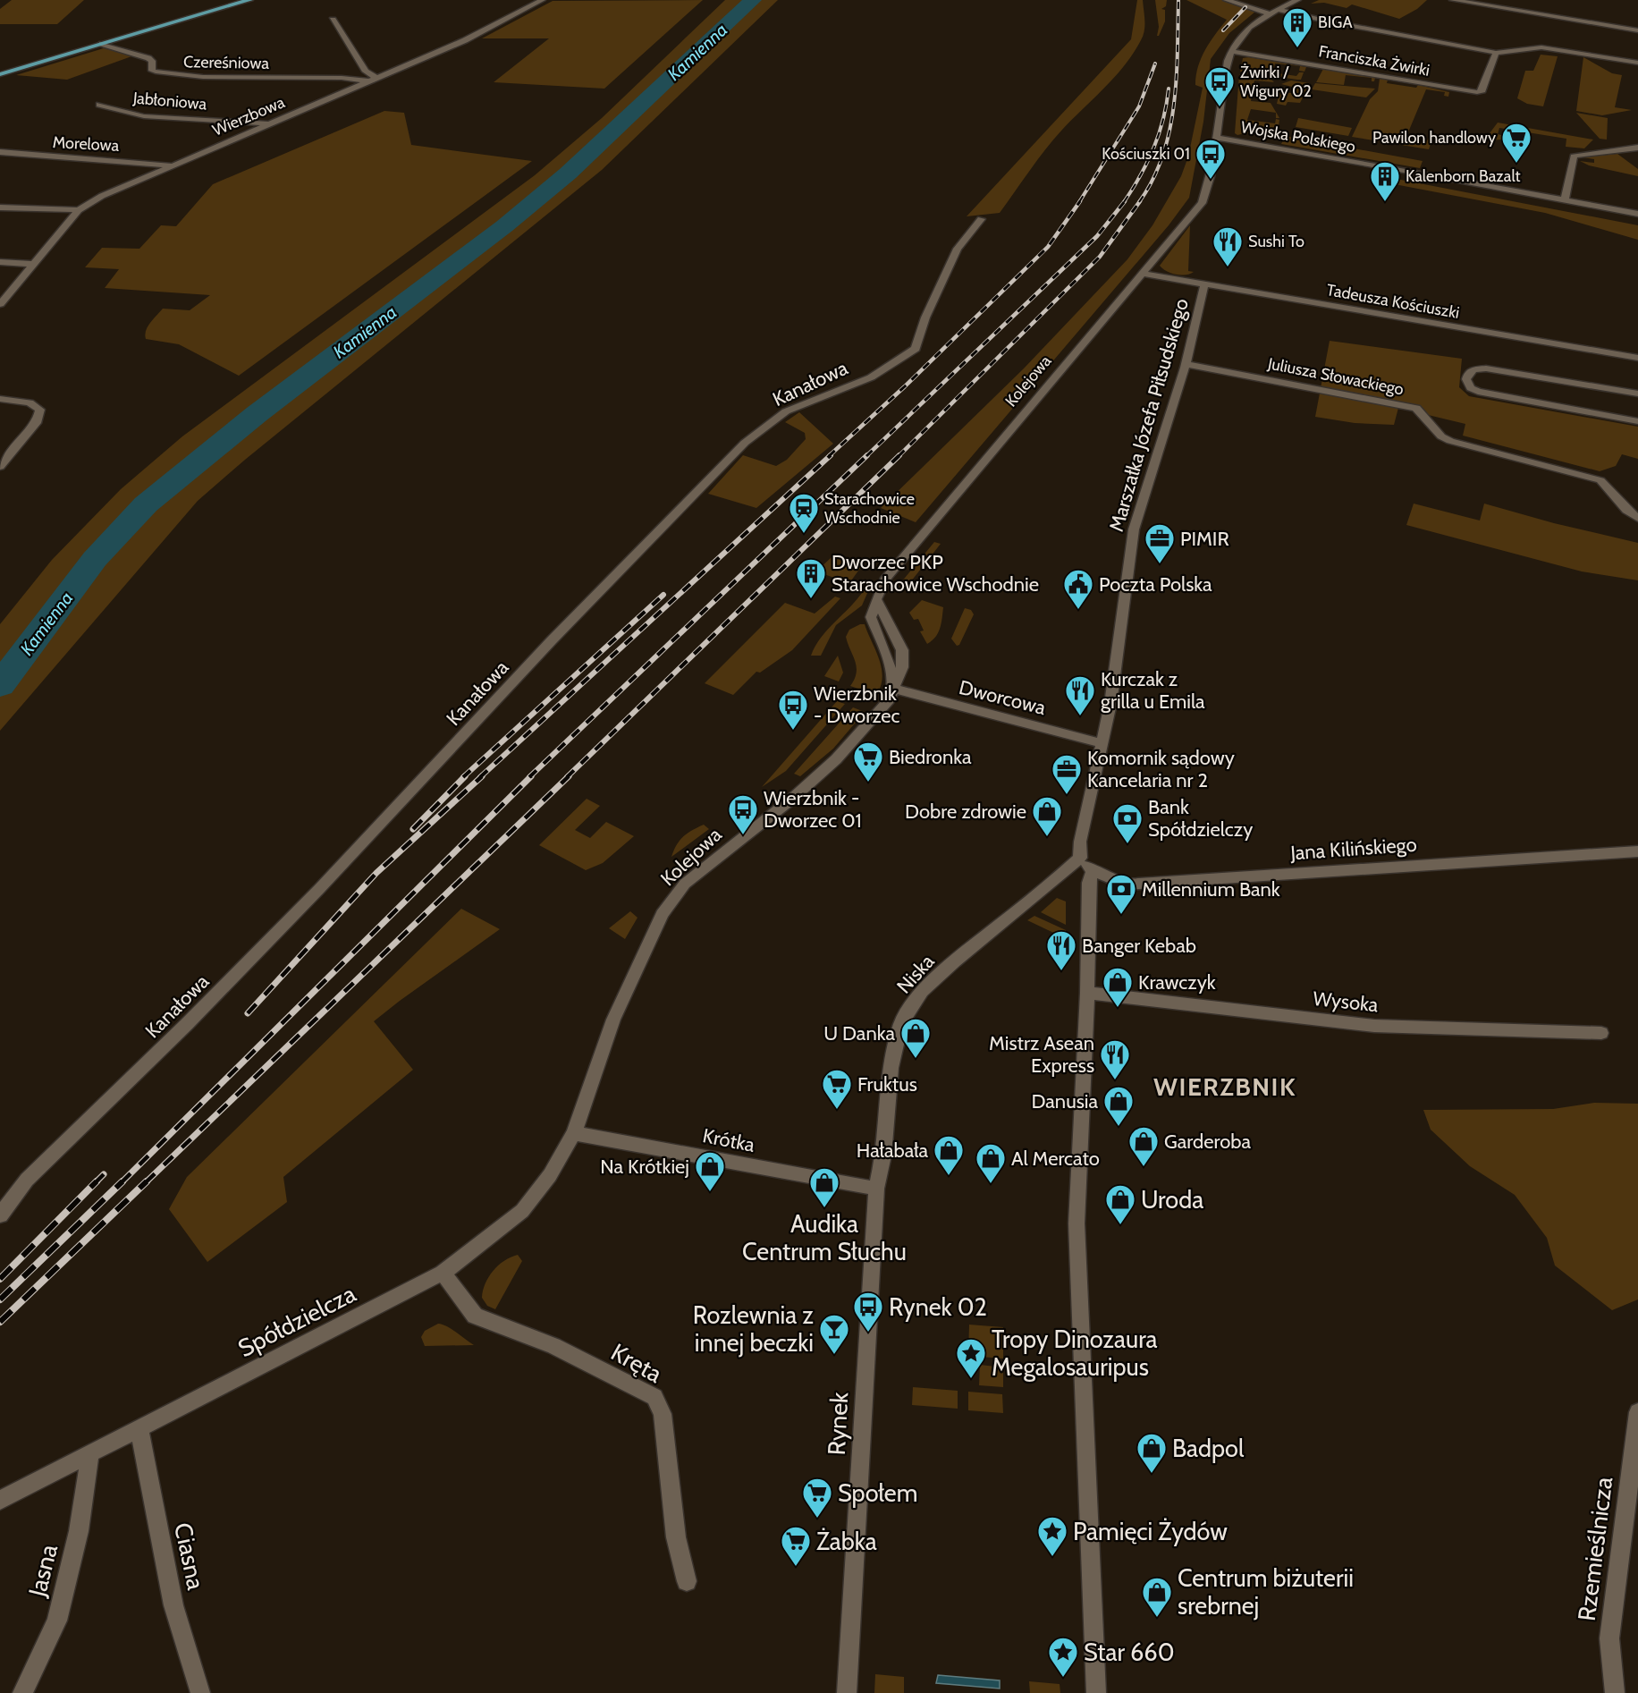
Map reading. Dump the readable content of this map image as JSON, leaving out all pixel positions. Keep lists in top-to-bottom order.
{
  "streets": {
    "street": [
      "Franciszka Żwirki",
      "Czereśniowa",
      "Jabłoniowa",
      "Wierzbowa",
      "Wojska Polskiego",
      "Morelowa",
      "Tadeusza Kościuszki",
      "Juliusza Słowackiego",
      "Kolejowa",
      "Kanałowa",
      "Marszałka Józefa Piłsudskiego",
      "Dworcowa",
      "Jana Kilińskiego",
      "Niska",
      "Wysoka",
      "Krótka",
      "Spółdzielcza",
      "Kręta",
      "Rynek",
      "Rzemieślnicza",
      "Ciasna",
      "Jasna"
    ]
  },
  "crossings": [
    ["Czereśniowa", "Wierzbowa"],
    ["Jabłoniowa", "Wierzbowa"],
    ["Wierzbowa", "Morelowa"],
    ["Wojska Polskiego", "Kolejowa"],
    ["Tadeusza Kościuszki", "Kolejowa"],
    ["Tadeusza Kościuszki", "Marszałka Józefa Piłsudskiego"],
    ["Juliusza Słowackiego", "Marszałka Józefa Piłsudskiego"],
    ["Kolejowa", "Dworcowa"],
    ["Kolejowa", "Krótka"],
    ["Kolejowa", "Spółdzielcza"],
    ["Marszałka Józefa Piłsudskiego", "Dworcowa"],
    ["Marszałka Józefa Piłsudskiego", "Jana Kilińskiego"],
    ["Marszałka Józefa Piłsudskiego", "Niska"],
    ["Jana Kilińskiego", "Niska"],
    ["Niska", "Krótka"],
    ["Niska", "Rynek"],
    ["Krótka", "Spółdzielcza"],
    ["Krótka", "Rynek"],
    ["Spółdzielcza", "Kręta"],
    ["Spółdzielcza", "Ciasna"],
    ["Spółdzielcza", "Jasna"]
  ],
  "districts": ["WIERZBNIK"],
  "water": ["Kamienna"],
  "places": {
    "building": ["BIGA", "Kalenborn Bazalt", "Dworzec PKP Starachowice Wschodnie"],
    "bus stop": [
      "Żwirki / Wigury 02",
      "Kościuszki 01",
      "Wierzbnik - Dworzec",
      "Wierzbnik - Dworzec 01",
      "Rynek 02"
    ],
    "supermarket": [
      "Pawilon handlowy",
      "Biedronka",
      "Fruktus",
      "Społem",
      "Żabka"
    ],
    "restaurant": [
      "Sushi To",
      "Kurczak z grilla u Emila",
      "Banger Kebab",
      "Mistrz Asean Express"
    ],
    "station": ["Starachowice Wschodnie"],
    "office": ["PIMIR", "Komornik sądowy Kancelaria nr 2"],
    "public building": ["Poczta Polska"],
    "shop": [
      "Dobre zdrowie",
      "Krawczyk",
      "U Danka",
      "Danusia",
      "Garderoba",
      "Hałabała",
      "Al Mercato",
      "Na Krótkiej",
      "Audika Centrum Słuchu",
      "Uroda",
      "Badpol",
      "Centrum biżuterii srebrnej"
    ],
    "bank": ["Bank Spółdzielczy", "Millennium Bank"],
    "bar": ["Rozlewnia z innej beczki"],
    "place": ["Tropy Dinozaura Megalosauripus", "Pamięci Żydów", "Star 660"]
  }
}
